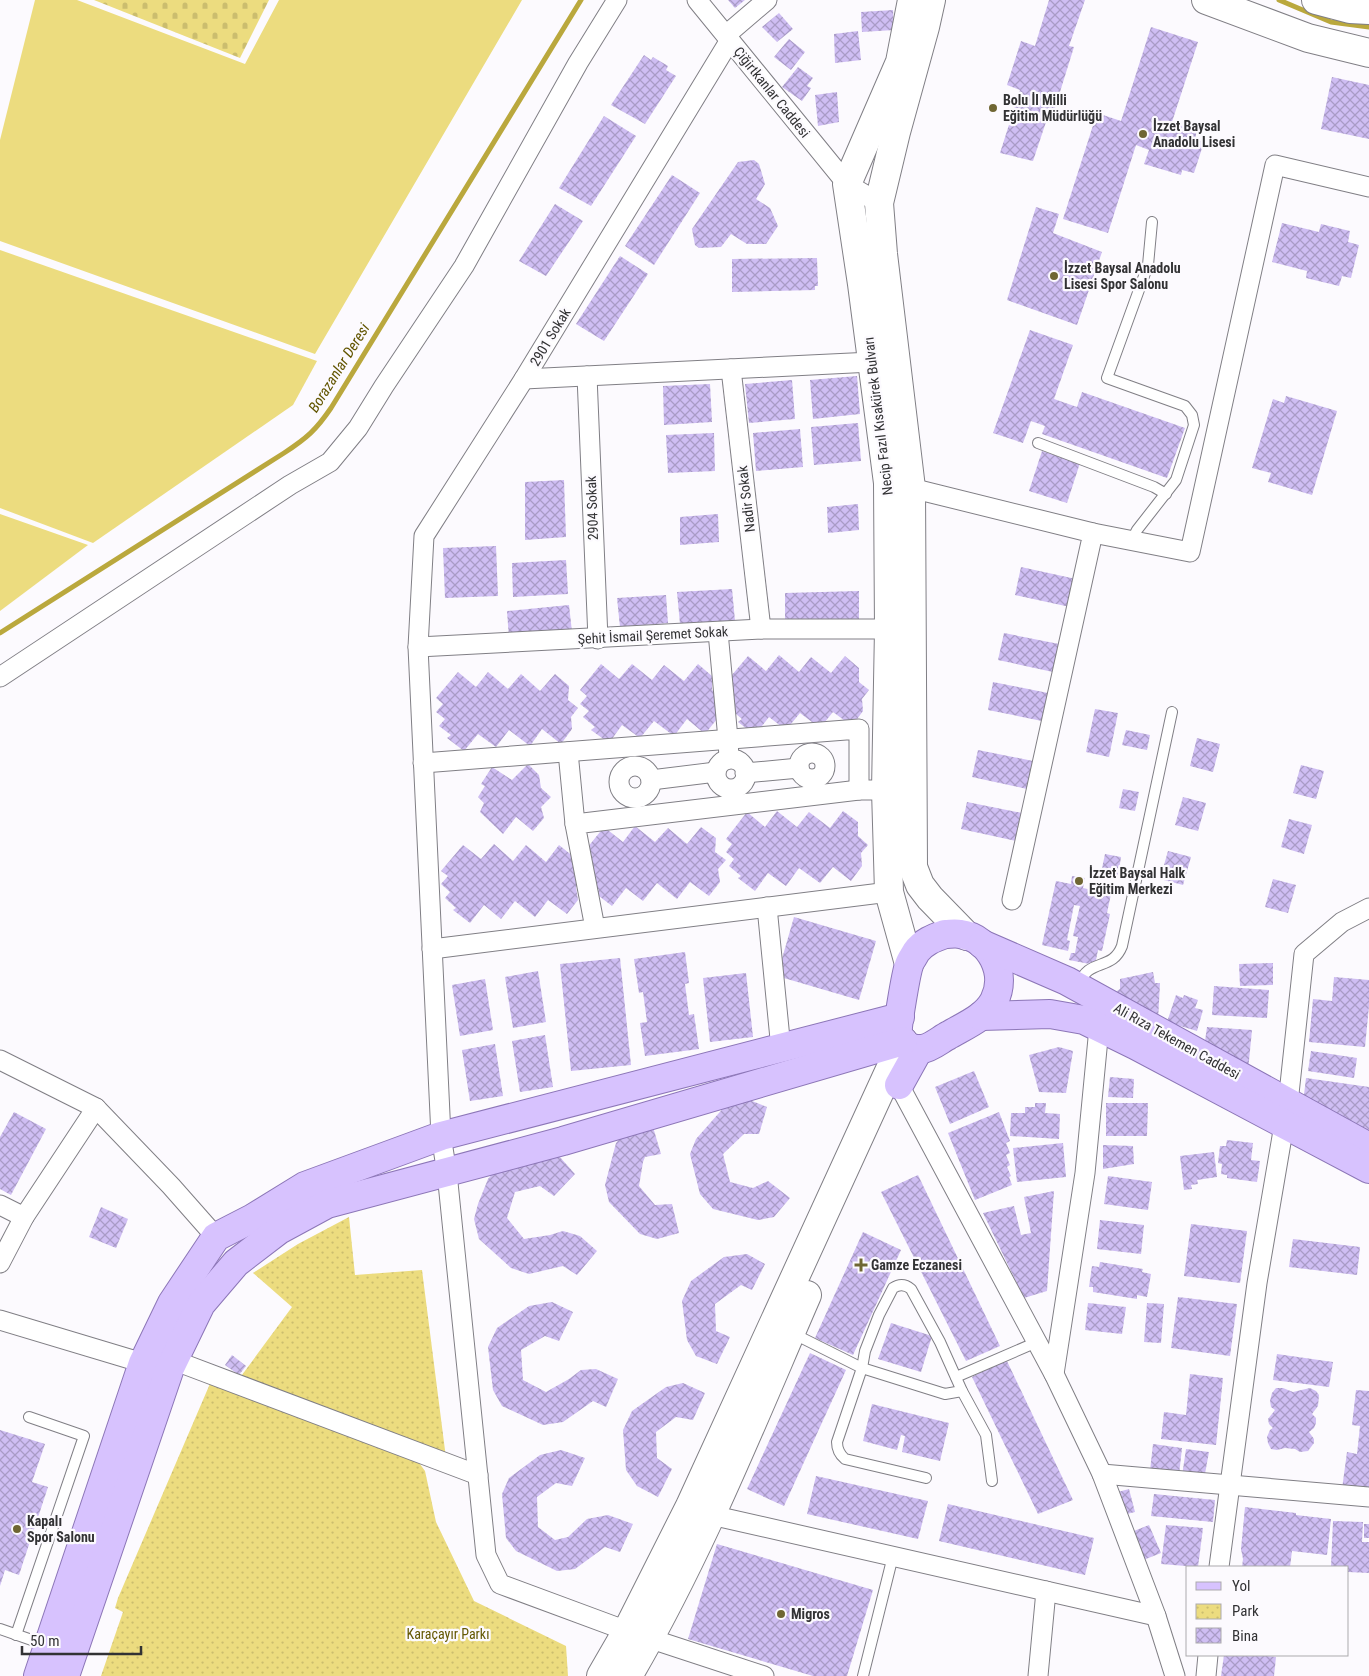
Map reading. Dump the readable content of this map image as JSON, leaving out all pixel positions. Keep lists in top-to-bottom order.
{
  "streets": {
    "main road": ["Necip Fazıl Kısakürek Bulvarı", "Ali Rıza Tekemen Caddesi"],
    "street": [
      "Çiğirtkanlar Caddesi",
      "2901 Sokak",
      "Nadir Sokak",
      "2904 Sokak",
      "Şehit İsmail Şeremet Sokak"
    ]
  },
  "crossings": [
    ["Çiğirtkanlar Caddesi", "2901 Sokak"],
    ["Çiğirtkanlar Caddesi", "Necip Fazıl Kısakürek Bulvarı"],
    ["2901 Sokak", "Şehit İsmail Şeremet Sokak"],
    ["Necip Fazıl Kısakürek Bulvarı", "Şehit İsmail Şeremet Sokak"],
    ["Necip Fazıl Kısakürek Bulvarı", "Ali Rıza Tekemen Caddesi"],
    ["Nadir Sokak", "Şehit İsmail Şeremet Sokak"],
    ["2904 Sokak", "Şehit İsmail Şeremet Sokak"]
  ],
  "water": ["Borazanlar Deresi"],
  "parks": ["Karaçayır Parkı"],
  "places": {
    "other": [
      "Bolu İl Milli Eğitim Müdürlüğü",
      "İzzet Baysal Anadolu Lisesi",
      "İzzet Baysal Anadolu Lisesi Spor Salonu",
      "İzzet Baysal Halk Eğitim Merkezi",
      "Kapalı Spor Salonu",
      "Migros"
    ],
    "health": ["Gamze Eczanesi"]
  },
  "legend": ["Yol", "Park", "Bina"],
  "scale_bar": "50 m"
}
